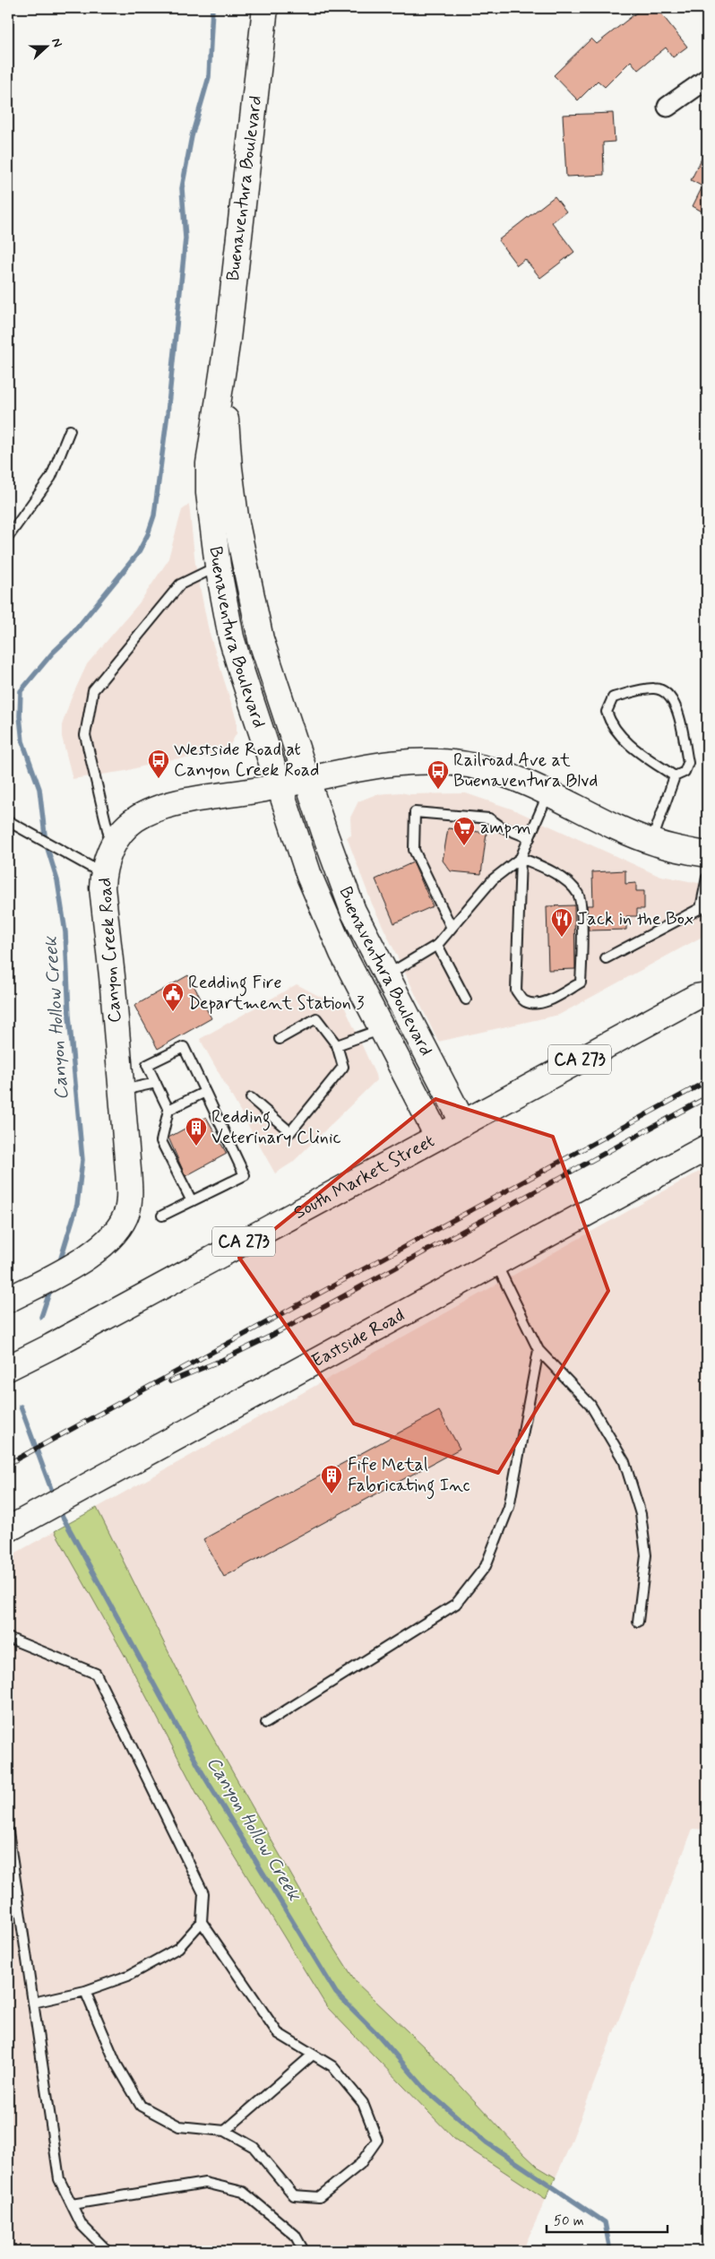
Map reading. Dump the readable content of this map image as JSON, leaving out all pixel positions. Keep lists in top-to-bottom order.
{
  "streets": {
    "main road": [
      "Buenaventura Boulevard",
      "Canyon Creek Road",
      "CA 273",
      "South Market Street",
      "Eastside Road"
    ]
  },
  "crossings": [
    ["Buenaventura Boulevard", "Canyon Creek Road"],
    ["Buenaventura Boulevard", "South Market Street"]
  ],
  "water": ["Canyon Hollow Creek"],
  "places": {
    "bus stop": ["Westside Road at Canyon Creek Road", "Railroad Ave at Buenaventura Blvd"],
    "supermarket": ["ampm"],
    "restaurant": ["Jack in the Box"],
    "public building": ["Redding Fire Department Station 3"],
    "building": ["Redding Veterinary Clinic", "Fife Metal Fabricating Inc"]
  },
  "scale_bar": "50 m",
  "north": "right"
}
